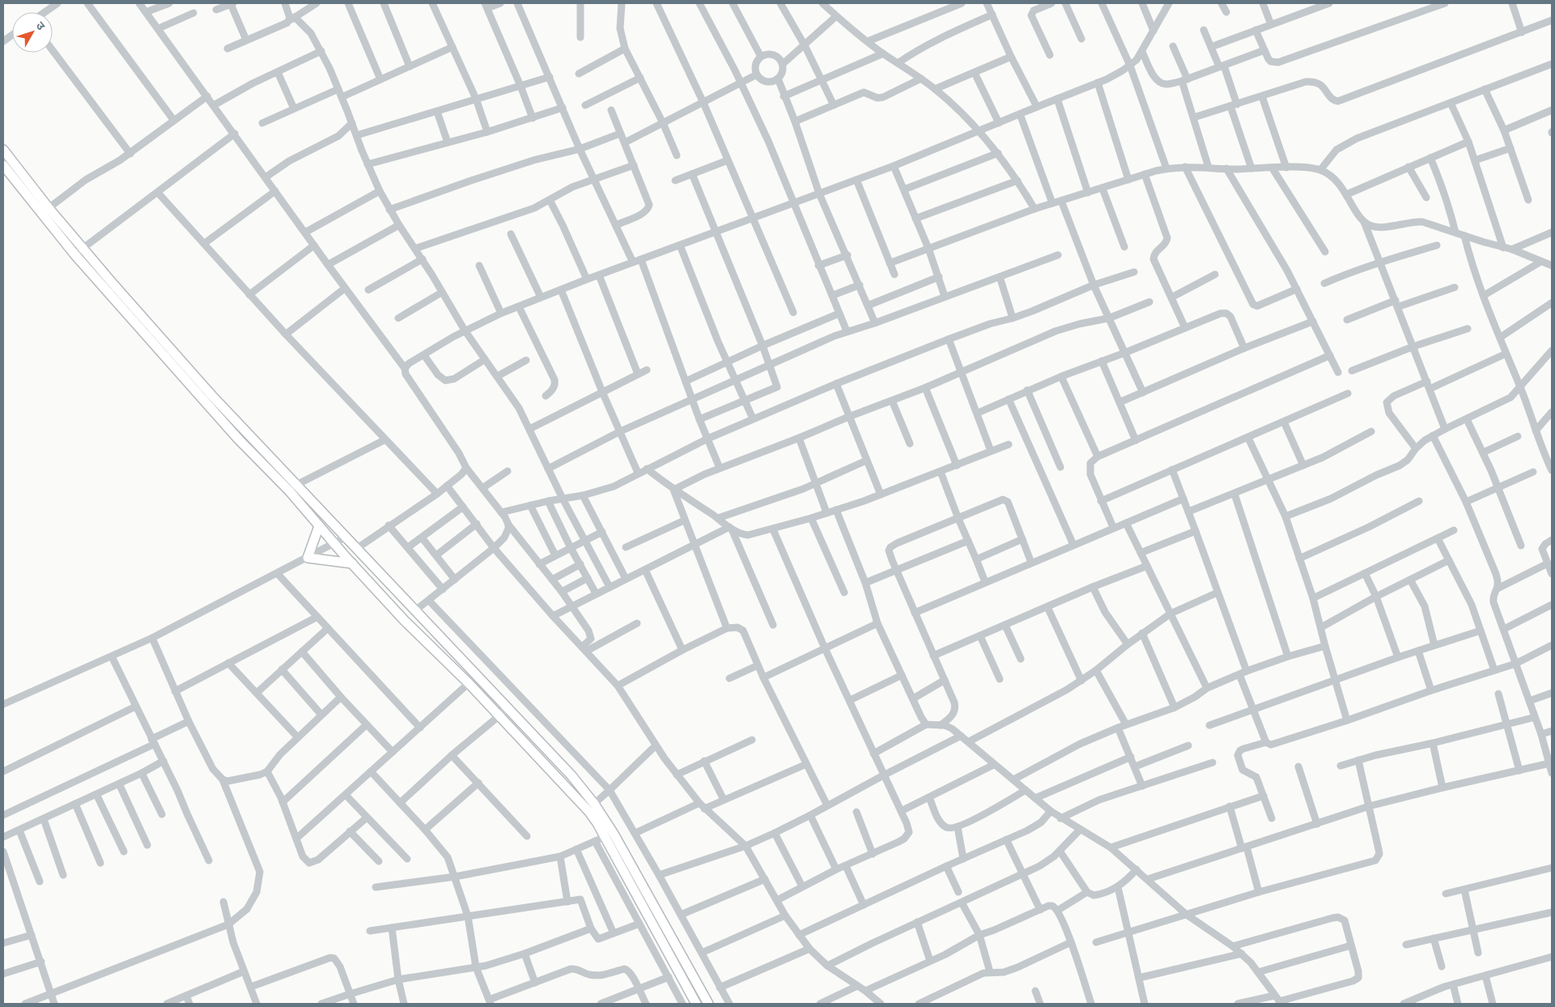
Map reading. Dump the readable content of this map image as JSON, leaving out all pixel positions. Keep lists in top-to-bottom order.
{
  "north": "top right"
}
